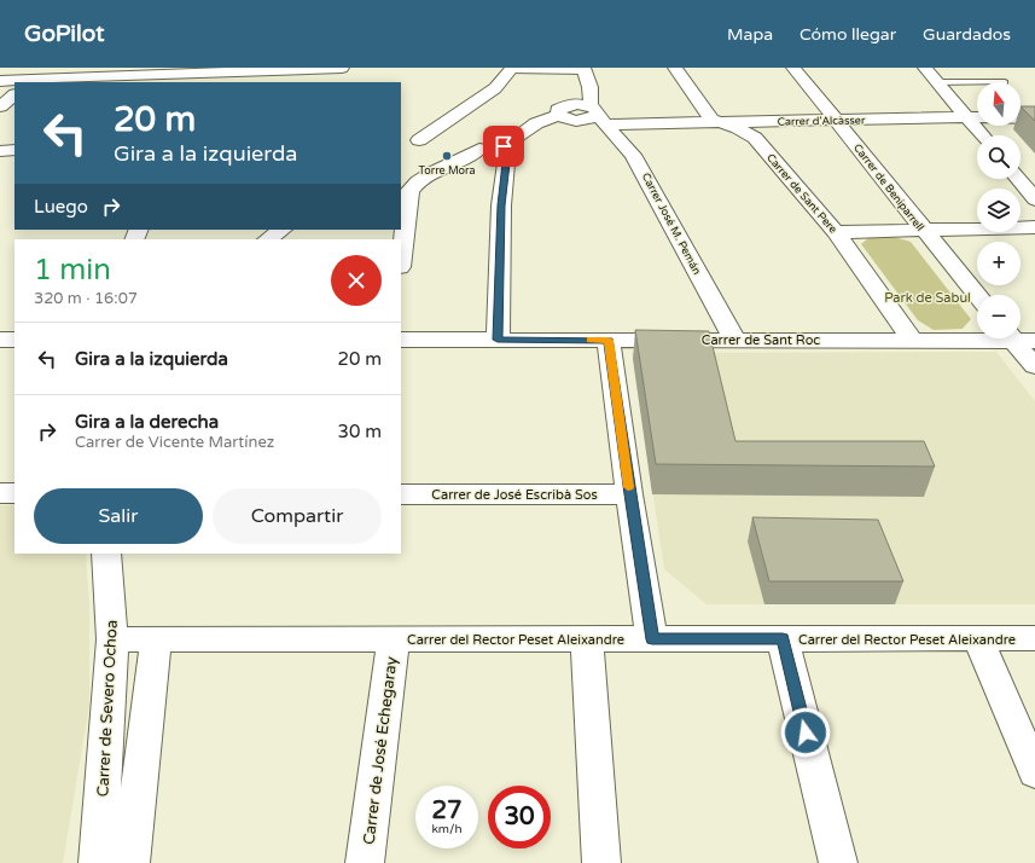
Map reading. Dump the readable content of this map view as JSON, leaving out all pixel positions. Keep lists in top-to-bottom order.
{
  "streets": {
    "street": [
      "Carrer d'Alcàsser",
      "Carrer de Beniparrell",
      "Carrer de Sant Pere",
      "Carrer José M. Pemán",
      "Carrer de Sant Roc",
      "Carrer de José Escribà Sos",
      "Carrer del Rector Peset Aleixandre",
      "Carrer de Severo Ochoa",
      "Carrer de José Echegaray"
    ]
  },
  "crossings": [
    ["Carrer d'Alcàsser", "Carrer de Beniparrell"],
    ["Carrer d'Alcàsser", "Carrer de Sant Pere"],
    ["Carrer d'Alcàsser", "Carrer José M. Pemán"],
    ["Carrer de Sant Pere", "Carrer de Sant Roc"],
    ["Carrer José M. Pemán", "Carrer de Sant Roc"],
    ["Carrer del Rector Peset Aleixandre", "Carrer de Severo Ochoa"],
    ["Carrer del Rector Peset Aleixandre", "Carrer de José Echegaray"]
  ],
  "parks": ["Park de Sabul"],
  "places": ["Torre Mora"],
  "north": "top",
  "page": {
    "header": "GoPilot",
    "nav": ["Mapa", "Cómo llegar", "Guardados"],
    "map_buttons": ["+", "−"],
    "turn": ["20 m", "Gira a la izquierda"],
    "then": "Luego",
    "heading": ["1 min", "320 m · 16:07"],
    "list": [
      {
        "name": "Gira a la izquierda",
        "value": "20 m"
      },
      {
        "name": "Gira a la derecha",
        "note": "Carrer de Vicente Martínez",
        "value": "30 m"
      }
    ],
    "buttons": ["Salir", "Compartir"],
    "speed": "27 km/h",
    "limit": "30"
  }
}
